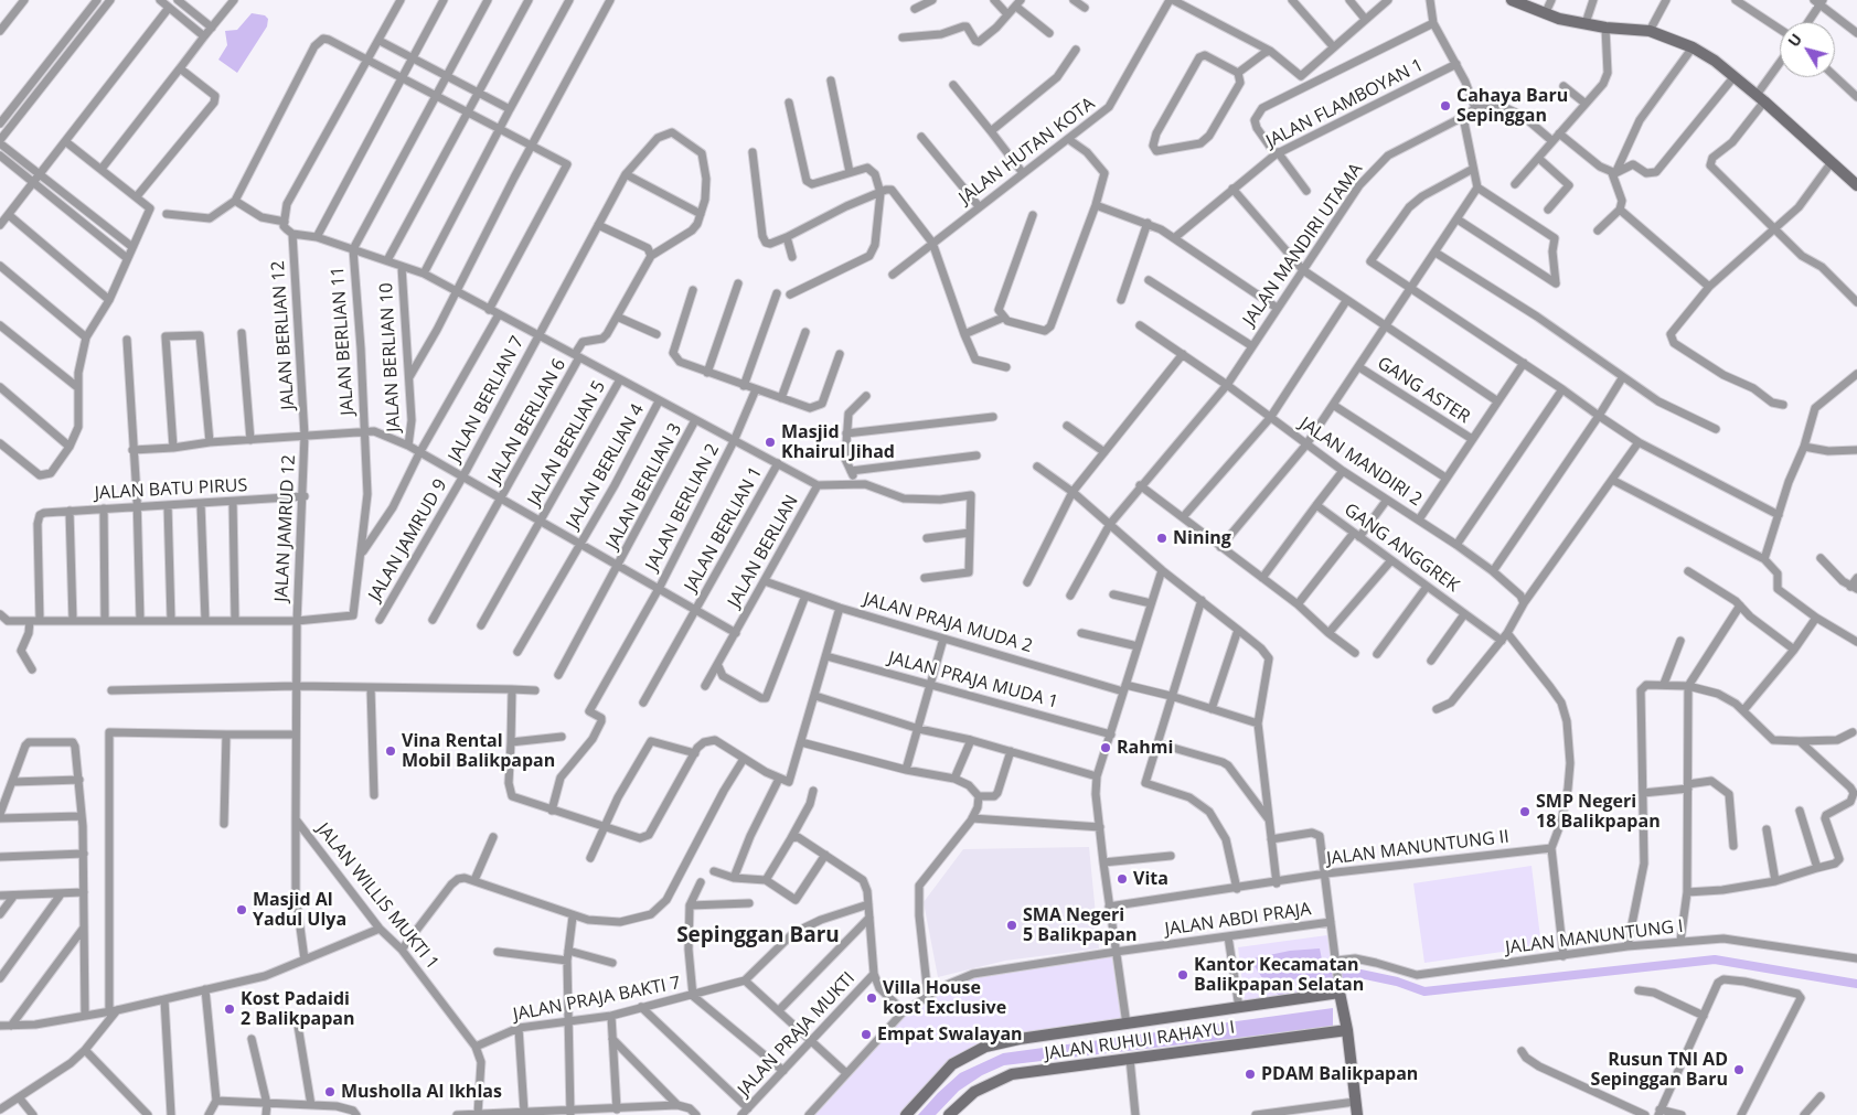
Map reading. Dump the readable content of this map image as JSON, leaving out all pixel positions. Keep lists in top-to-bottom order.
{
  "streets": {
    "street": [
      "JALAN FLAMBOYAN 1",
      "JALAN HUTAN KOTA",
      "JALAN MANDIRI UTAMA",
      "JALAN BERLIAN 12",
      "JALAN BERLIAN 11",
      "JALAN BERLIAN 10",
      "GANG ASTER",
      "JALAN BERLIAN 7",
      "JALAN BERLIAN 6",
      "JALAN BERLIAN 5",
      "JALAN MANDIRI 2",
      "JALAN BERLIAN 4",
      "JALAN BERLIAN 3",
      "JALAN BATU PIRUS",
      "JALAN BERLIAN 2",
      "JALAN JAMRUD 12",
      "JALAN BERLIAN 1",
      "JALAN JAMRUD 9",
      "GANG ANGGREK",
      "JALAN BERLIAN",
      "JALAN PRAJA MUDA 2",
      "JALAN PRAJA MUDA 1",
      "JALAN MANUNTUNG II",
      "JALAN WILLIS MUKTI 1",
      "JALAN ABDI PRAJA",
      "JALAN MANUNTUNG I",
      "JALAN PRAJA BAKTI 7",
      "JALAN PRAJA MUKTI",
      "JALAN RUHUI RAHAYU I"
    ]
  },
  "crossings": [
    ["JALAN MANDIRI UTAMA", "JALAN MANDIRI 2"],
    ["JALAN BERLIAN 12", "JALAN JAMRUD 12"],
    ["JALAN BERLIAN 11", "JALAN JAMRUD 12"],
    ["JALAN BERLIAN 11", "JALAN WILLIS MUKTI 1"],
    ["JALAN BERLIAN 7", "JALAN JAMRUD 9"],
    ["JALAN MANDIRI 2", "GANG ANGGREK"],
    ["JALAN BATU PIRUS", "JALAN JAMRUD 12"],
    ["JALAN JAMRUD 12", "JALAN WILLIS MUKTI 1"],
    ["JALAN BERLIAN", "JALAN PRAJA MUDA 2"],
    ["JALAN WILLIS MUKTI 1", "JALAN PRAJA BAKTI 7"]
  ],
  "districts": ["Sepinggan Baru"],
  "places": [
    "Cahaya Baru Sepinggan",
    "Masjid Khairul Jihad",
    "Nining",
    "Rahmi",
    "Vina Rental Mobil Balikpapan",
    "SMP Negeri 18 Balikpapan",
    "Vita",
    "Masjid Al Yadul Ulya",
    "SMA Negeri 5 Balikpapan",
    "Kantor Kecamatan Balikpapan Selatan",
    "Villa House kost Exclusive",
    "Kost Padaidi 2 Balikpapan",
    "Empat Swalayan",
    "Rusun TNI AD Sepinggan Baru",
    "PDAM Balikpapan",
    "Musholla Al Ikhlas"
  ],
  "north": "top left"
}
